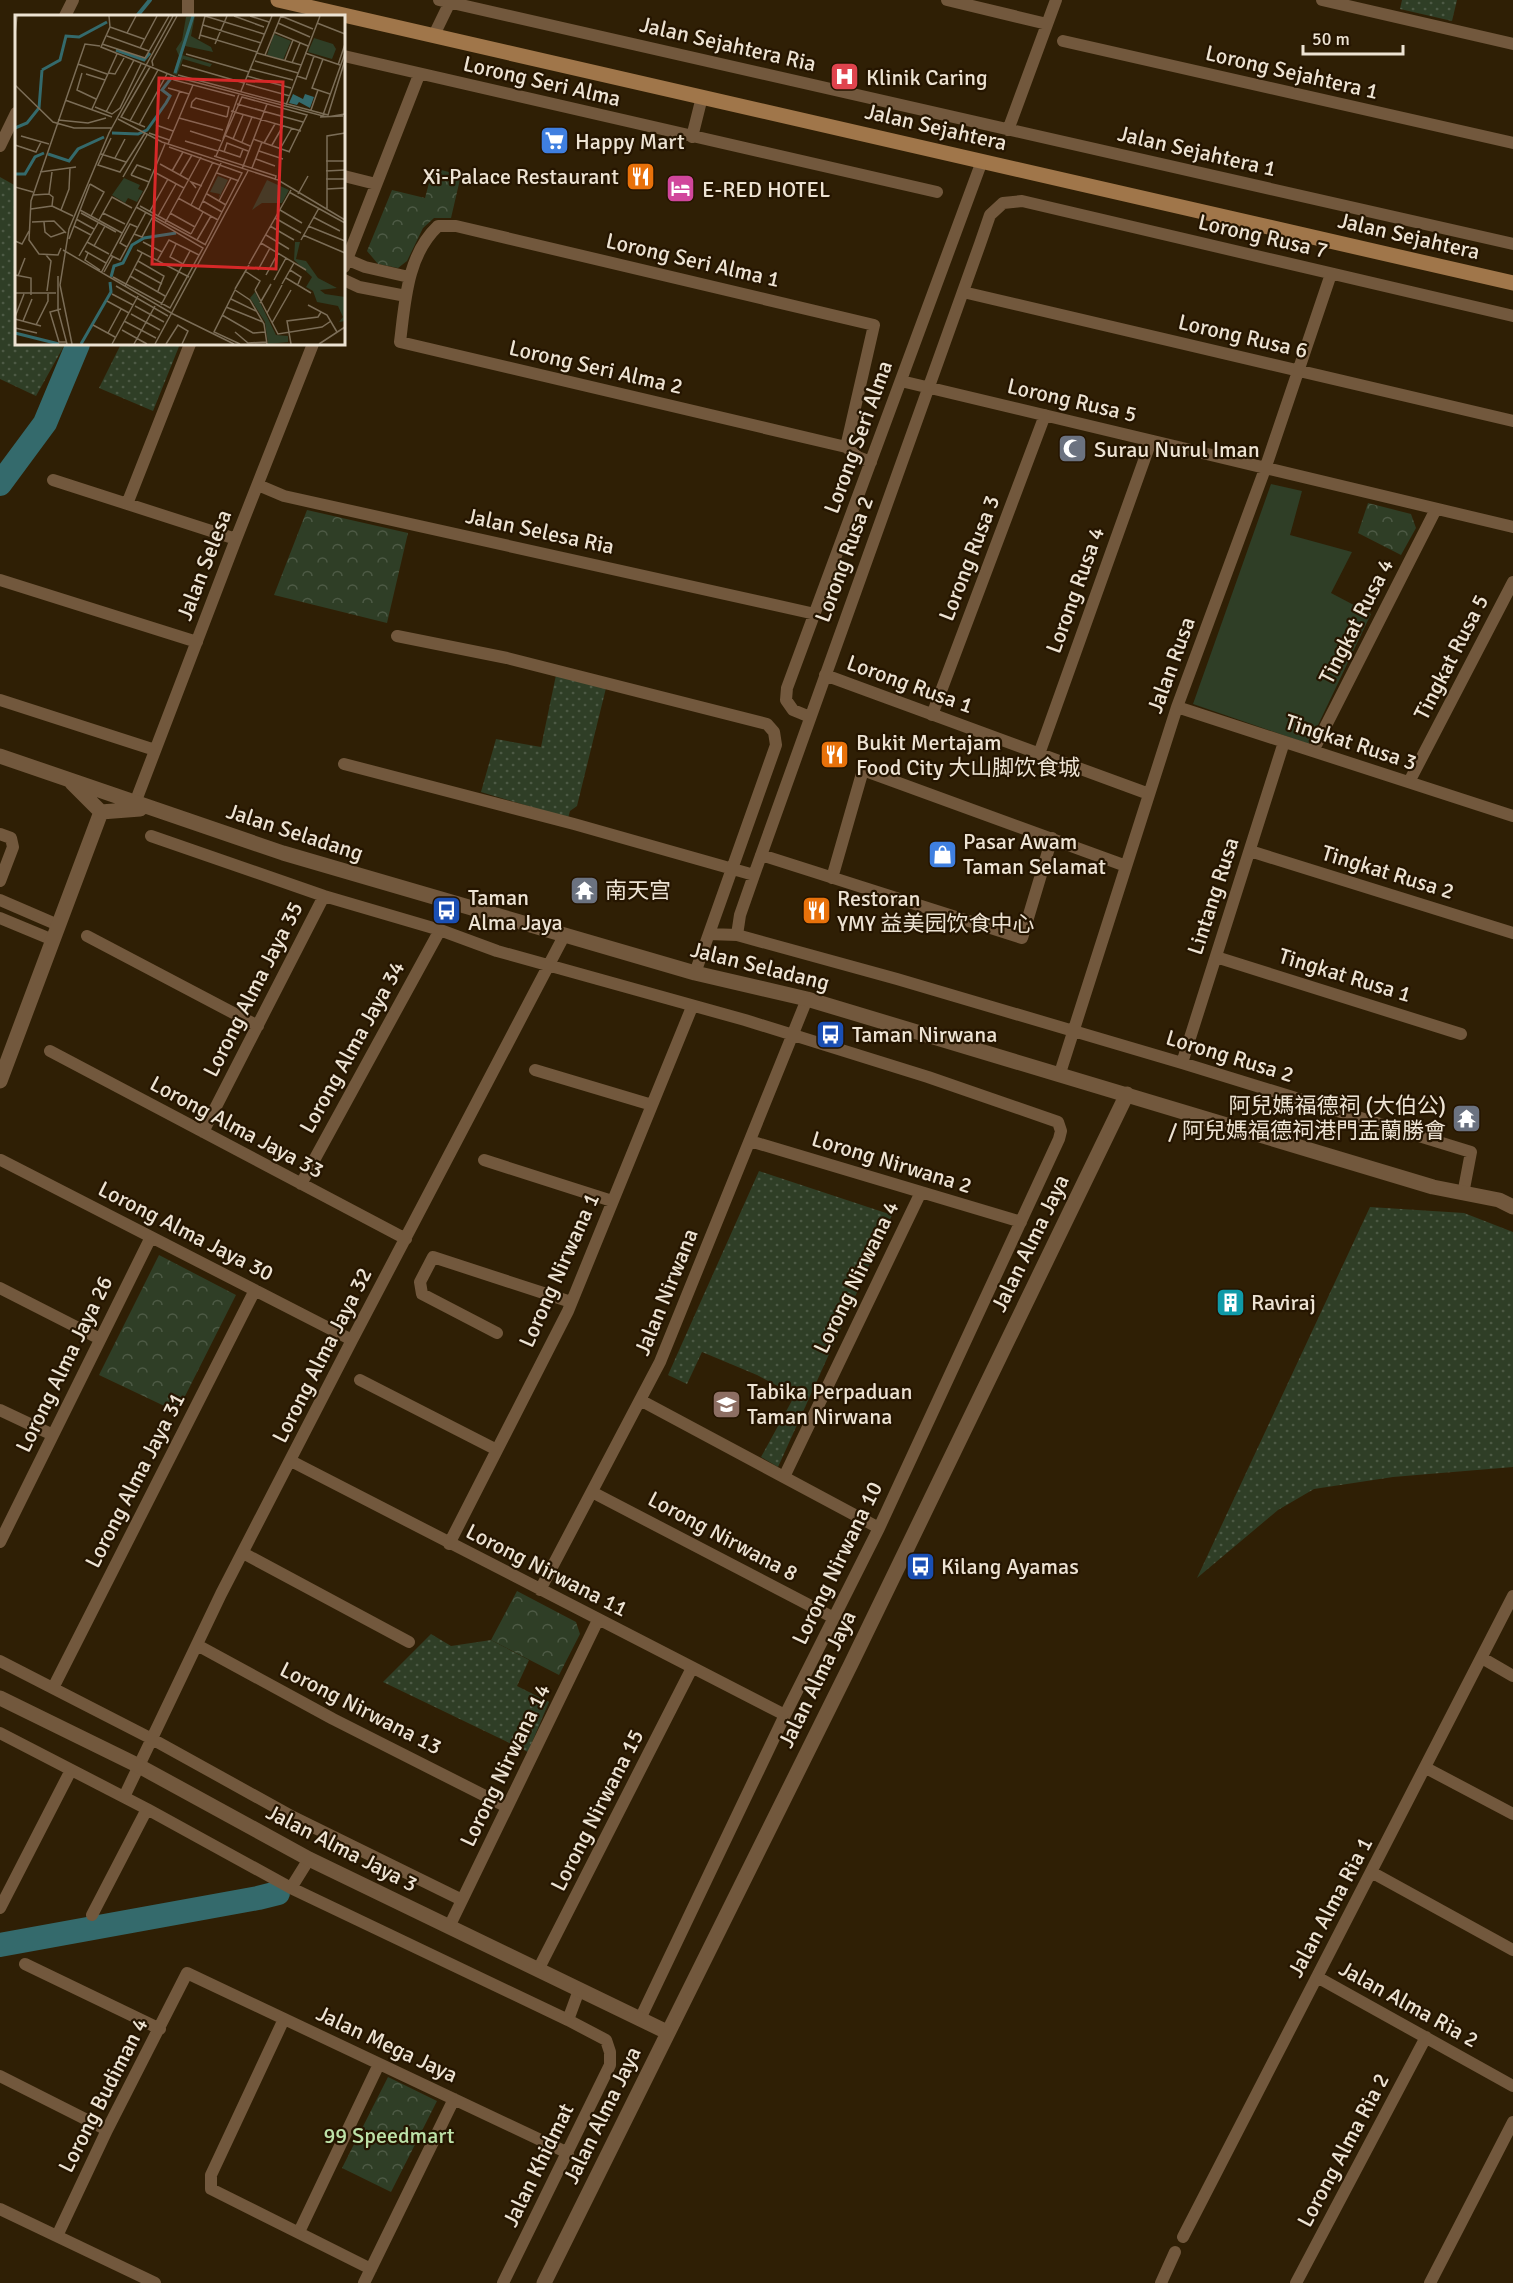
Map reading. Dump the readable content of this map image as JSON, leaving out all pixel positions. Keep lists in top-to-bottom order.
{
  "streets": {
    "main road": ["Jalan Sejahtera"],
    "street": [
      "Jalan Sejahtera Ria",
      "Lorong Sejahtera 1",
      "Lorong Seri Alma",
      "Jalan Sejahtera 1",
      "Lorong Rusa 7",
      "Lorong Seri Alma 1",
      "Lorong Rusa 6",
      "Lorong Seri Alma 2",
      "Lorong Rusa 5",
      "Jalan Selesa Ria",
      "Lorong Rusa 3",
      "Lorong Rusa 2",
      "Jalan Selesa",
      "Lorong Rusa 4",
      "Tingkat Rusa 4",
      "Tingkat Rusa 5",
      "Jalan Rusa",
      "Lorong Rusa 1",
      "Tingkat Rusa 3",
      "Jalan Seladang",
      "Tingkat Rusa 2",
      "Lintang Rusa",
      "Tingkat Rusa 1",
      "Lorong Alma Jaya 35",
      "Lorong Alma Jaya 34",
      "Lorong Alma Jaya 33",
      "Lorong Nirwana 2",
      "Lorong Alma Jaya 30",
      "Jalan Alma Jaya",
      "Lorong Nirwana 1",
      "Lorong Nirwana 4",
      "Jalan Nirwana",
      "Lorong Alma Jaya 32",
      "Lorong Alma Jaya 26",
      "Lorong Alma Jaya 31",
      "Lorong Nirwana 8",
      "Lorong Nirwana 10",
      "Lorong Nirwana 11",
      "Lorong Nirwana 13",
      "Lorong Nirwana 14",
      "Lorong Nirwana 15",
      "Jalan Alma Jaya 3",
      "Jalan Alma Ria 1",
      "Jalan Alma Ria 2",
      "Jalan Mega Jaya",
      "Lorong Budiman 4",
      "Lorong Alma Ria 2",
      "Jalan Khidmat"
    ]
  },
  "crossings": [
    ["Jalan Sejahtera Ria", "Jalan Sejahtera 1"],
    ["Lorong Seri Alma", "Jalan Sejahtera"],
    ["Lorong Seri Alma", "Lorong Rusa 5"],
    ["Lorong Seri Alma", "Jalan Selesa Ria"],
    ["Lorong Seri Alma", "Lorong Rusa 2"],
    ["Lorong Rusa 7", "Lorong Rusa 2"],
    ["Lorong Rusa 7", "Jalan Rusa"],
    ["Lorong Seri Alma 1", "Lorong Seri Alma 2"],
    ["Lorong Rusa 6", "Lorong Rusa 2"],
    ["Lorong Rusa 6", "Jalan Rusa"],
    ["Lorong Rusa 5", "Lorong Rusa 3"],
    ["Lorong Rusa 5", "Lorong Rusa 2"],
    ["Lorong Rusa 5", "Lorong Rusa 4"],
    ["Lorong Rusa 5", "Tingkat Rusa 4"],
    ["Lorong Rusa 5", "Jalan Rusa"],
    ["Jalan Selesa Ria", "Jalan Selesa"],
    ["Lorong Rusa 3", "Lorong Rusa 1"],
    ["Lorong Rusa 2", "Jalan Rusa"],
    ["Lorong Rusa 2", "Lorong Rusa 1"],
    ["Lorong Rusa 2", "Jalan Seladang"],
    ["Lorong Rusa 2", "Lintang Rusa"],
    ["Jalan Selesa", "Jalan Seladang"],
    ["Lorong Rusa 4", "Lorong Rusa 1"],
    ["Tingkat Rusa 4", "Tingkat Rusa 3"],
    ["Tingkat Rusa 5", "Tingkat Rusa 3"],
    ["Jalan Rusa", "Lorong Rusa 1"],
    ["Jalan Rusa", "Tingkat Rusa 3"],
    ["Jalan Rusa", "Jalan Seladang"],
    ["Tingkat Rusa 3", "Lintang Rusa"],
    ["Jalan Seladang", "Jalan Alma Jaya"],
    ["Jalan Seladang", "Jalan Nirwana"],
    ["Jalan Seladang", "Lorong Alma Jaya 32"],
    ["Tingkat Rusa 2", "Lintang Rusa"],
    ["Lintang Rusa", "Tingkat Rusa 1"],
    ["Lorong Alma Jaya 35", "Lorong Alma Jaya 33"],
    ["Lorong Alma Jaya 34", "Lorong Alma Jaya 33"],
    ["Lorong Alma Jaya 33", "Lorong Alma Jaya 32"],
    ["Lorong Nirwana 2", "Lorong Nirwana 4"],
    ["Lorong Nirwana 2", "Jalan Nirwana"],
    ["Lorong Nirwana 2", "Lorong Nirwana 10"],
    ["Lorong Alma Jaya 30", "Lorong Alma Jaya 32"],
    ["Lorong Alma Jaya 30", "Lorong Alma Jaya 26"],
    ["Lorong Alma Jaya 30", "Lorong Alma Jaya 31"],
    ["Jalan Alma Jaya", "Jalan Alma Jaya 3"],
    ["Lorong Nirwana 1", "Lorong Nirwana 11"],
    ["Jalan Nirwana", "Lorong Nirwana 8"],
    ["Jalan Nirwana", "Lorong Nirwana 10"],
    ["Jalan Nirwana", "Lorong Nirwana 11"],
    ["Lorong Alma Jaya 32", "Lorong Nirwana 11"],
    ["Lorong Alma Jaya 32", "Lorong Nirwana 13"],
    ["Lorong Alma Jaya 32", "Jalan Alma Jaya 3"],
    ["Lorong Alma Jaya 31", "Jalan Alma Jaya 3"],
    ["Lorong Nirwana 8", "Lorong Nirwana 10"],
    ["Lorong Nirwana 10", "Lorong Nirwana 11"],
    ["Lorong Nirwana 10", "Jalan Alma Jaya 3"],
    ["Lorong Nirwana 11", "Lorong Nirwana 14"],
    ["Lorong Nirwana 11", "Lorong Nirwana 15"],
    ["Lorong Nirwana 13", "Lorong Nirwana 14"],
    ["Lorong Nirwana 14", "Jalan Alma Jaya 3"],
    ["Lorong Nirwana 15", "Jalan Alma Jaya 3"],
    ["Jalan Alma Ria 1", "Jalan Alma Ria 2"],
    ["Jalan Alma Ria 2", "Lorong Alma Ria 2"],
    ["Jalan Mega Jaya", "Lorong Budiman 4"],
    ["Jalan Mega Jaya", "Jalan Khidmat"]
  ],
  "parks": ["99 Speedmart"],
  "places": {
    "hospital": ["Klinik Caring"],
    "supermarket": ["Happy Mart"],
    "restaurant": ["Xi-Palace Restaurant", "Bukit Mertajam Food City 大山脚饮食城", "Restoran YMY 益美园饮食中心"],
    "hotel": ["E-RED HOTEL"],
    "mosque": ["Surau Nurul Iman"],
    "shop": ["Pasar Awam Taman Selamat"],
    "temple": ["南天宫", "阿兒媽福德祠 (大伯公) / 阿兒媽福德祠港門盂蘭勝會"],
    "bus stop": ["Taman Alma Jaya", "Taman Nirwana", "Kilang Ayamas"],
    "building": ["Raviraj"],
    "school or university": ["Tabika Perpaduan Taman Nirwana"]
  },
  "scale_bar": "50 m"
}
